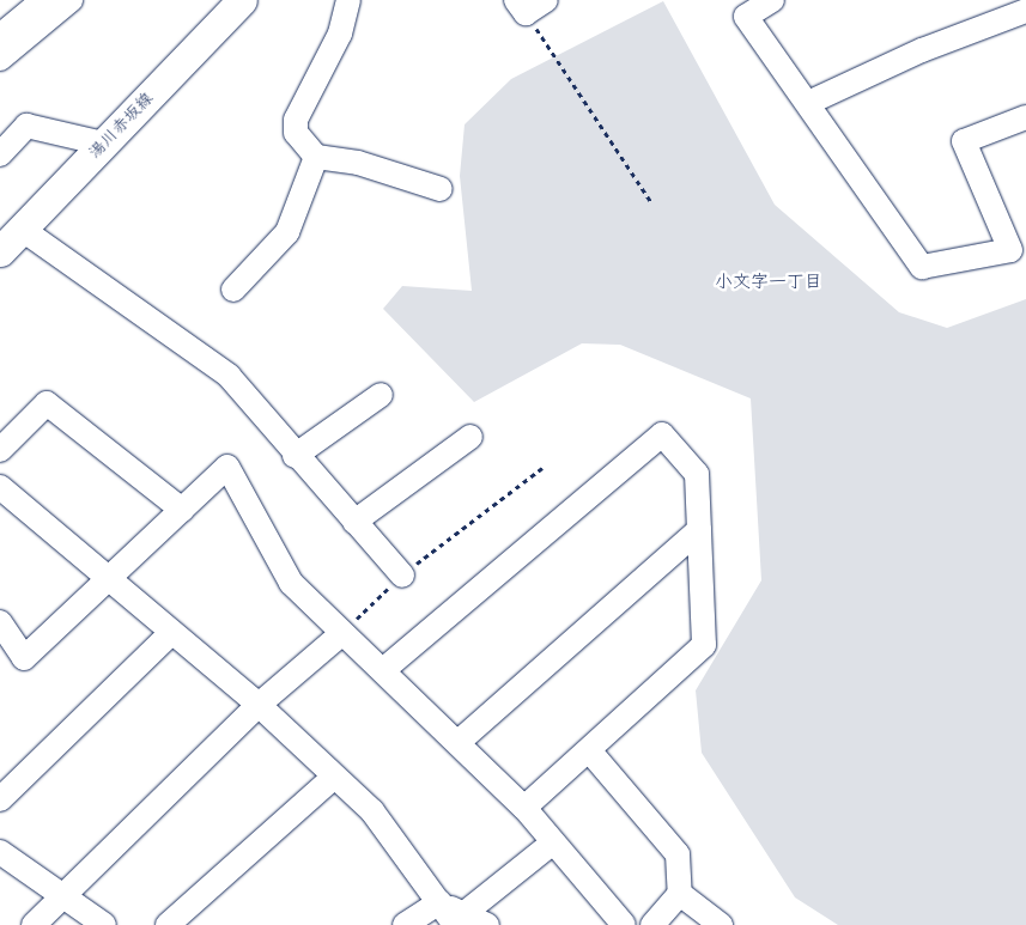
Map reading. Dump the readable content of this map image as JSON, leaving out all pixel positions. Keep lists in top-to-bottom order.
{
  "streets": {
    "main road": ["湯川赤坂線"]
  },
  "districts": ["小文字一丁目"]
}
